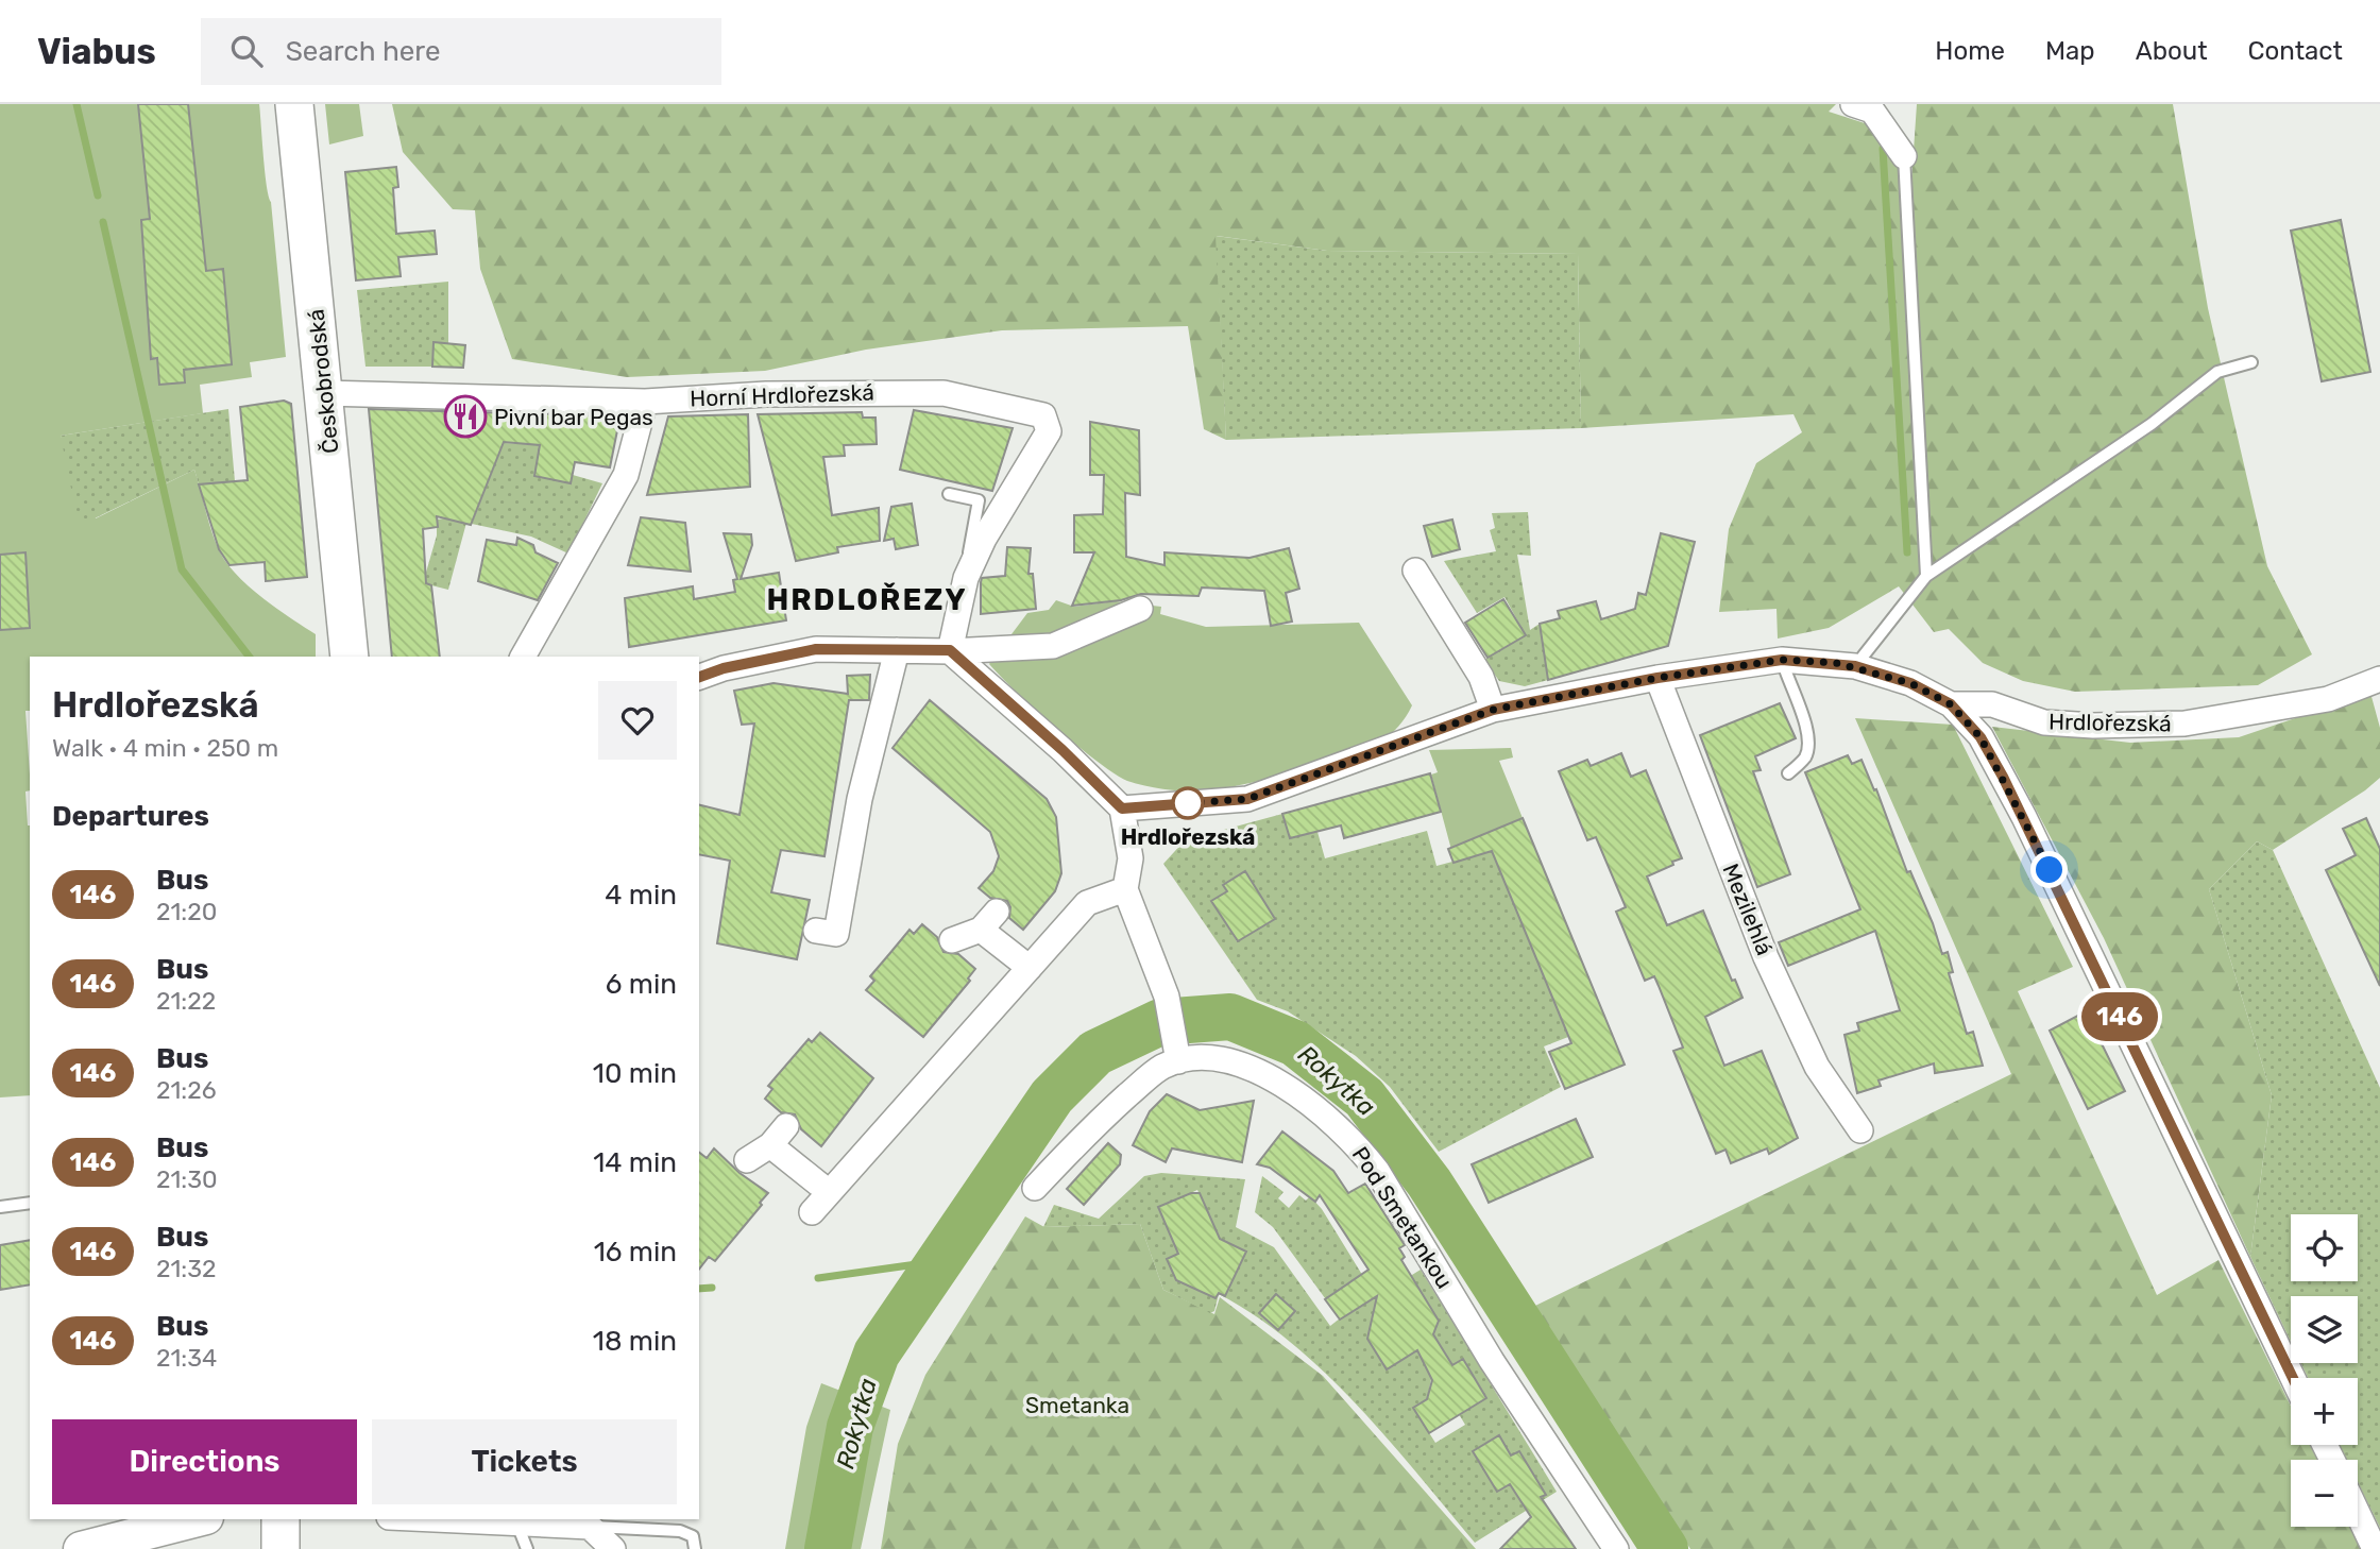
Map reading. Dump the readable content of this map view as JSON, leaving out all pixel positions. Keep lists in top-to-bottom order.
{
  "streets": {
    "main road": ["Českobrodská"],
    "street": [
      "Horní Hrdlořezská",
      "Hrdlořezská",
      "Mezilehlá",
      "Pod Smetankou"
    ]
  },
  "crossings": [
    ["Českobrodská", "Horní Hrdlořezská"],
    ["Hrdlořezská", "Mezilehlá"]
  ],
  "districts": ["HRDLOŘEZY"],
  "water": ["Rokytka"],
  "parks": ["Smetanka"],
  "places": {
    "restaurant": ["Pivní bar Pegas"],
    "other": ["Hrdlořezská"]
  },
  "lines": ["bus line 146"],
  "page": {
    "header": "Viabus",
    "search": "Search here",
    "nav": [
      "Home",
      "Map",
      "About",
      "Contact"
    ],
    "on_map": "146",
    "heading": [
      ["Hrdlořezská", "Walk · 4 min · 250 m"],
      "Departures"
    ],
    "list": [
      {
        "mark": "146",
        "name": "Bus",
        "note": "21:20",
        "value": "4 min"
      },
      {
        "mark": "146",
        "name": "Bus",
        "note": "21:22",
        "value": "6 min"
      },
      {
        "mark": "146",
        "name": "Bus",
        "note": "21:26",
        "value": "10 min"
      },
      {
        "mark": "146",
        "name": "Bus",
        "note": "21:30",
        "value": "14 min"
      },
      {
        "mark": "146",
        "name": "Bus",
        "note": "21:32",
        "value": "16 min"
      },
      {
        "mark": "146",
        "name": "Bus",
        "note": "21:34",
        "value": "18 min"
      }
    ],
    "map_buttons": ["+", "−"],
    "buttons": ["Directions", "Tickets"]
  }
}
